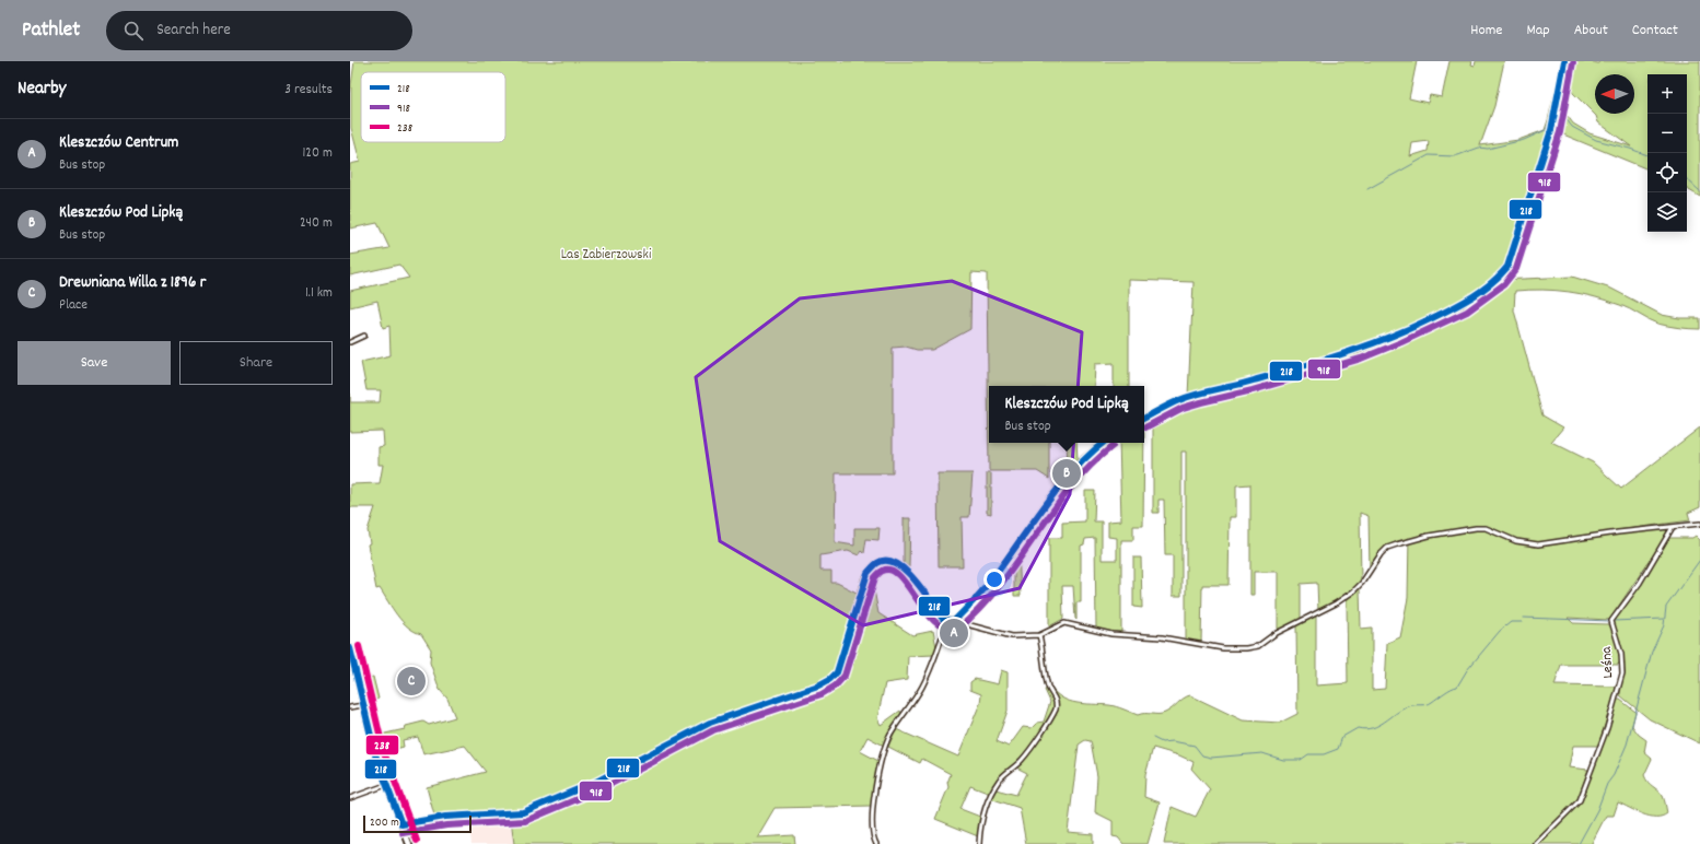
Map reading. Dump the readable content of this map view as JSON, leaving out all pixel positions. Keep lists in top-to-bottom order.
{
  "streets": {
    "street": ["Leśna"]
  },
  "parks": ["Las Zabierzowski"],
  "lines": ["transit line 218", "transit line 918", "transit line 238"],
  "legend": ["218", "918", "238"],
  "scale_bar": "200 m",
  "north": "left",
  "page": {
    "header": "Pathlet",
    "search": "Search here",
    "nav": [
      "Home",
      "Map",
      "About",
      "Contact"
    ],
    "heading": ["Nearby", "3 results"],
    "map_buttons": ["+", "−"],
    "list": [
      {
        "mark": "A",
        "name": "Kleszczów Centrum",
        "note": "Bus stop",
        "value": "120 m"
      },
      {
        "mark": "B",
        "name": "Kleszczów Pod Lipką",
        "note": "Bus stop",
        "value": "240 m"
      },
      {
        "mark": "C",
        "name": "Drewniana Willa z 1896 r",
        "note": "Place",
        "value": "1.1 km"
      }
    ],
    "buttons": ["Save", "Share"],
    "popup": ["Kleszczów Pod Lipką", "Bus stop"],
    "pins": ["B", "A", "C"],
    "scale": "200 m"
  }
}
